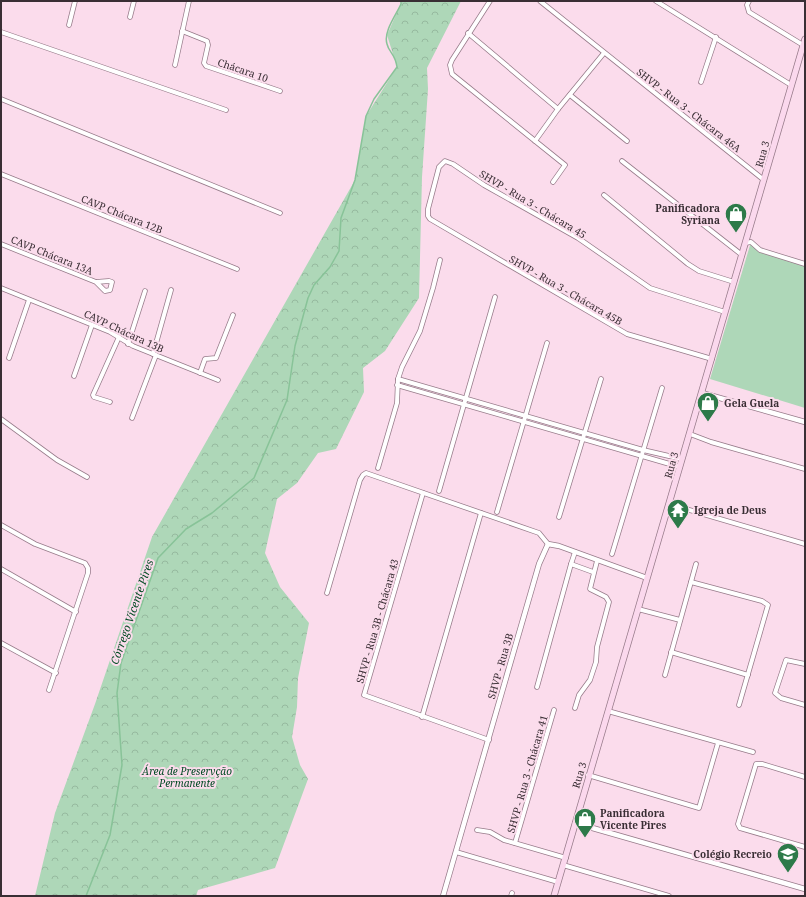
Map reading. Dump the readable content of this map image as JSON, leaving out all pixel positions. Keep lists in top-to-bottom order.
{
  "streets": {
    "main road": ["Rua 3"],
    "street": [
      "Chácara 10",
      "SHVP - Rua 3 - Chácara 46A",
      "SHVP - Rua 3 - Chácara 45",
      "CAVP Chácara 12B",
      "CAVP Chácara 13A",
      "SHVP - Rua 3 - Chácara 45B",
      "CAVP Chácara 13B",
      "SHVP - Rua 3B - Chácara 43",
      "SHVP - Rua 3B",
      "SHVP - Rua 3 - Chácara 41"
    ]
  },
  "crossings": [
    ["SHVP - Rua 3 - Chácara 46A", "Rua 3"],
    ["Rua 3", "SHVP - Rua 3 - Chácara 45"],
    ["Rua 3", "SHVP - Rua 3 - Chácara 45B"],
    ["Rua 3", "SHVP - Rua 3 - Chácara 41"],
    ["SHVP - Rua 3 - Chácara 45", "SHVP - Rua 3 - Chácara 45B"],
    ["SHVP - Rua 3B - Chácara 43", "SHVP - Rua 3B"]
  ],
  "water": ["Córrego Vicente Pires"],
  "parks": ["Área de Preservção Permanente"],
  "places": {
    "shop": ["Panificadora Syriana", "Gela Guela", "Panificadora Vicente Pires"],
    "temple": ["Igreja de Deus"],
    "school or university": ["Colégio Recreio"]
  }
}
